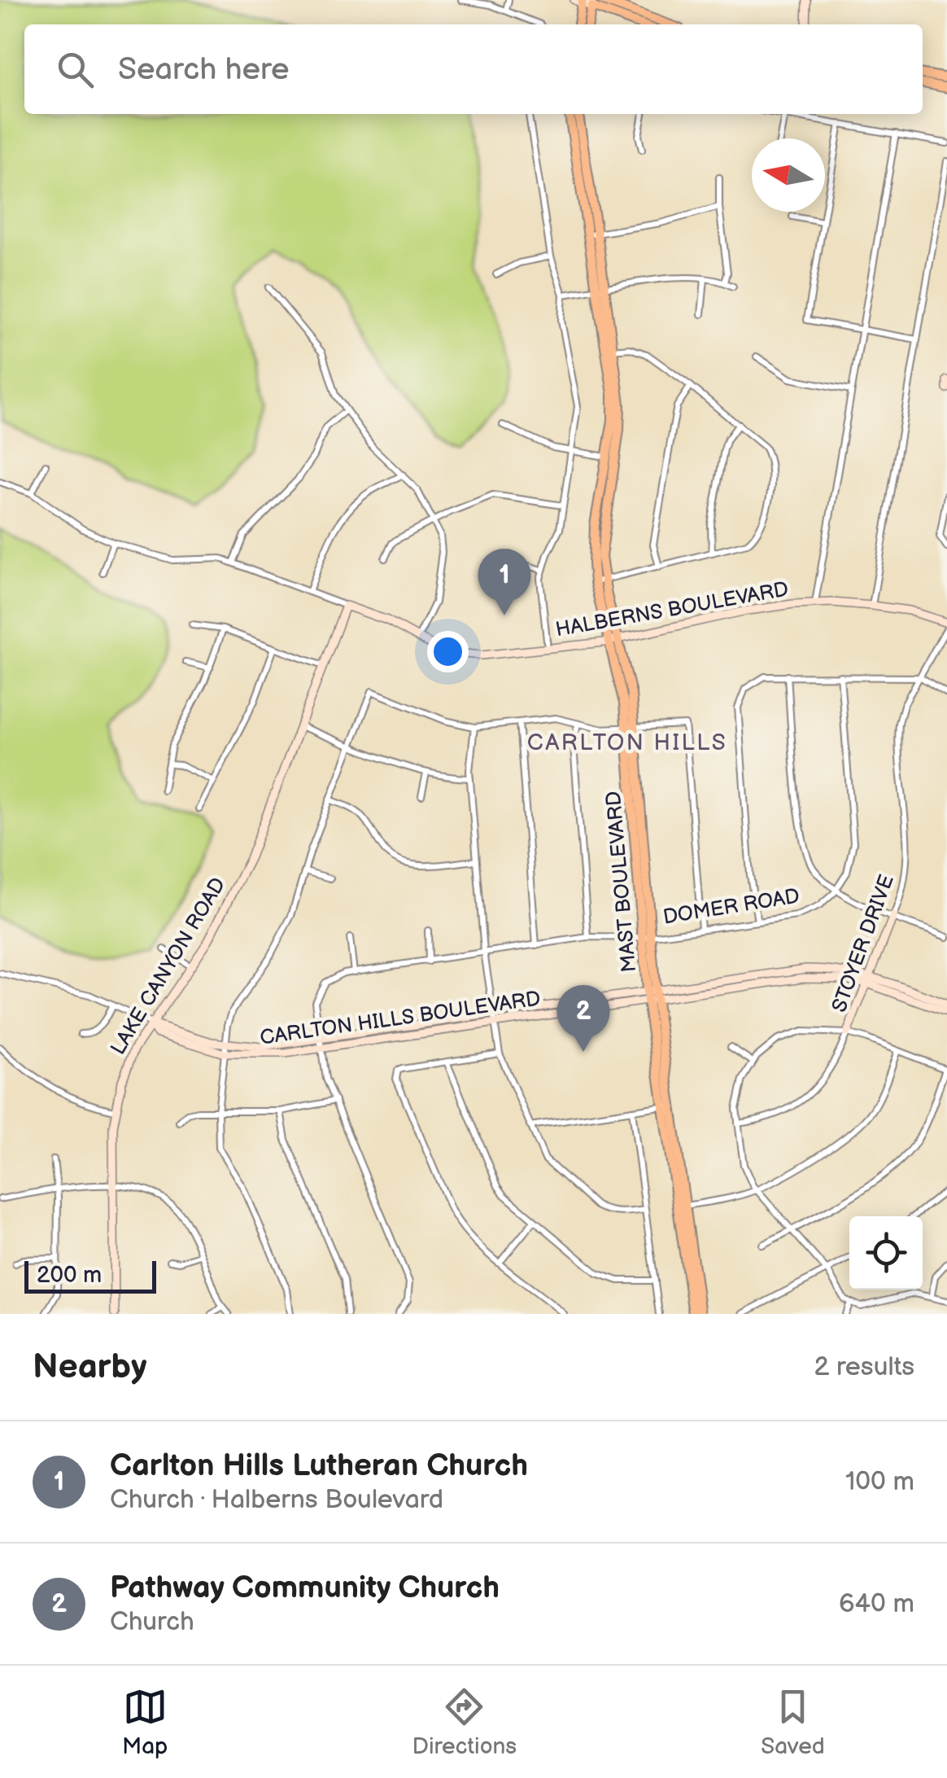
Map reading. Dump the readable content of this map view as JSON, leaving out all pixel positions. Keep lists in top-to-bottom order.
{
  "streets": {
    "main road": ["MAST BOULEVARD"],
    "street": [
      "HALBERNS BOULEVARD",
      "DOMER ROAD",
      "STOYER DRIVE",
      "LAKE CANYON ROAD",
      "CARLTON HILLS BOULEVARD"
    ]
  },
  "crossings": [
    ["HALBERNS BOULEVARD", "MAST BOULEVARD"],
    ["HALBERNS BOULEVARD", "STOYER DRIVE"],
    ["HALBERNS BOULEVARD", "LAKE CANYON ROAD"],
    ["MAST BOULEVARD", "DOMER ROAD"],
    ["MAST BOULEVARD", "CARLTON HILLS BOULEVARD"],
    ["DOMER ROAD", "CARLTON HILLS BOULEVARD"],
    ["STOYER DRIVE", "CARLTON HILLS BOULEVARD"],
    ["LAKE CANYON ROAD", "CARLTON HILLS BOULEVARD"]
  ],
  "districts": ["CARLTON HILLS"],
  "scale_bar": "200 m",
  "north": "left",
  "page": {
    "search": "Search here",
    "pins": ["1", "2"],
    "scale": "200 m",
    "heading": ["Nearby", "2 results"],
    "list": [
      {
        "mark": "1",
        "name": "Carlton Hills Lutheran Church",
        "note": "Church · Halberns Boulevard",
        "value": "100 m"
      },
      {
        "mark": "2",
        "name": "Pathway Community Church",
        "note": "Church",
        "value": "640 m"
      }
    ],
    "nav": ["Map", "Directions", "Saved"]
  }
}
